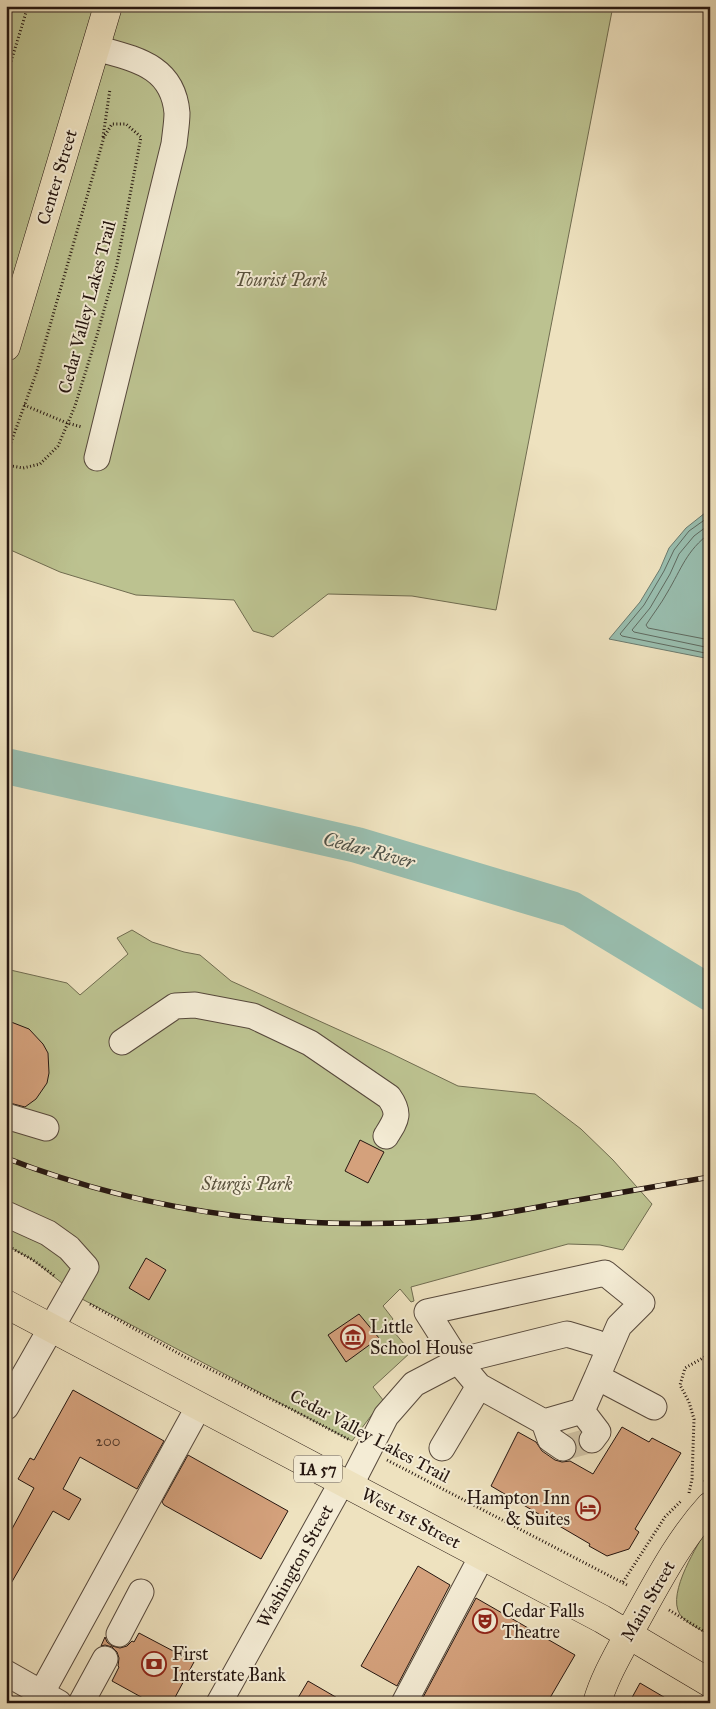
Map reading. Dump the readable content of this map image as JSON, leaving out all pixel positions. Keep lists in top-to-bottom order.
{
  "streets": {
    "main road": [
      "Center Street",
      "IA 57",
      "West 1st Street",
      "Main Street"
    ],
    "street": ["Washington Street"],
    "path": ["Cedar Valley Lakes Trail"]
  },
  "crossings": [
    ["Cedar Valley Lakes Trail", "Washington Street"],
    ["West 1st Street", "Washington Street"],
    ["West 1st Street", "Main Street"]
  ],
  "water": ["Cedar River"],
  "parks": ["Tourist Park", "Sturgis Park"],
  "places": {
    "museum": ["Little School House"],
    "hotel": ["Hampton Inn & Suites"],
    "theatre": ["Cedar Falls Theatre"],
    "bank": ["First Interstate Bank"]
  },
  "house_numbers": ["200"]
}
